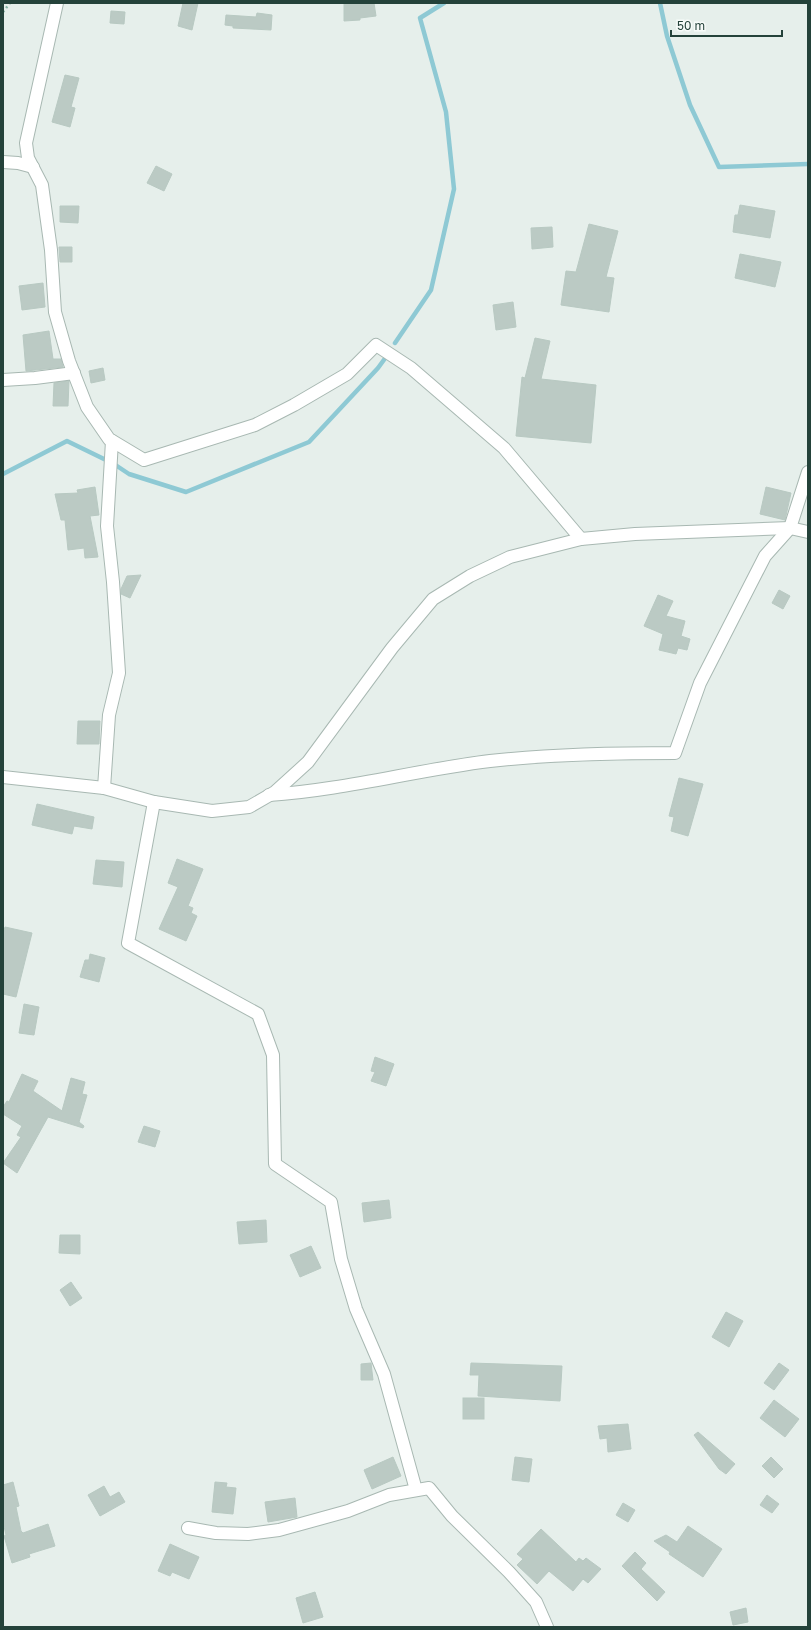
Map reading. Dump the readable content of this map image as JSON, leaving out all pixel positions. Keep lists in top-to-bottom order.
{
  "scale_bar": "50 m"
}
